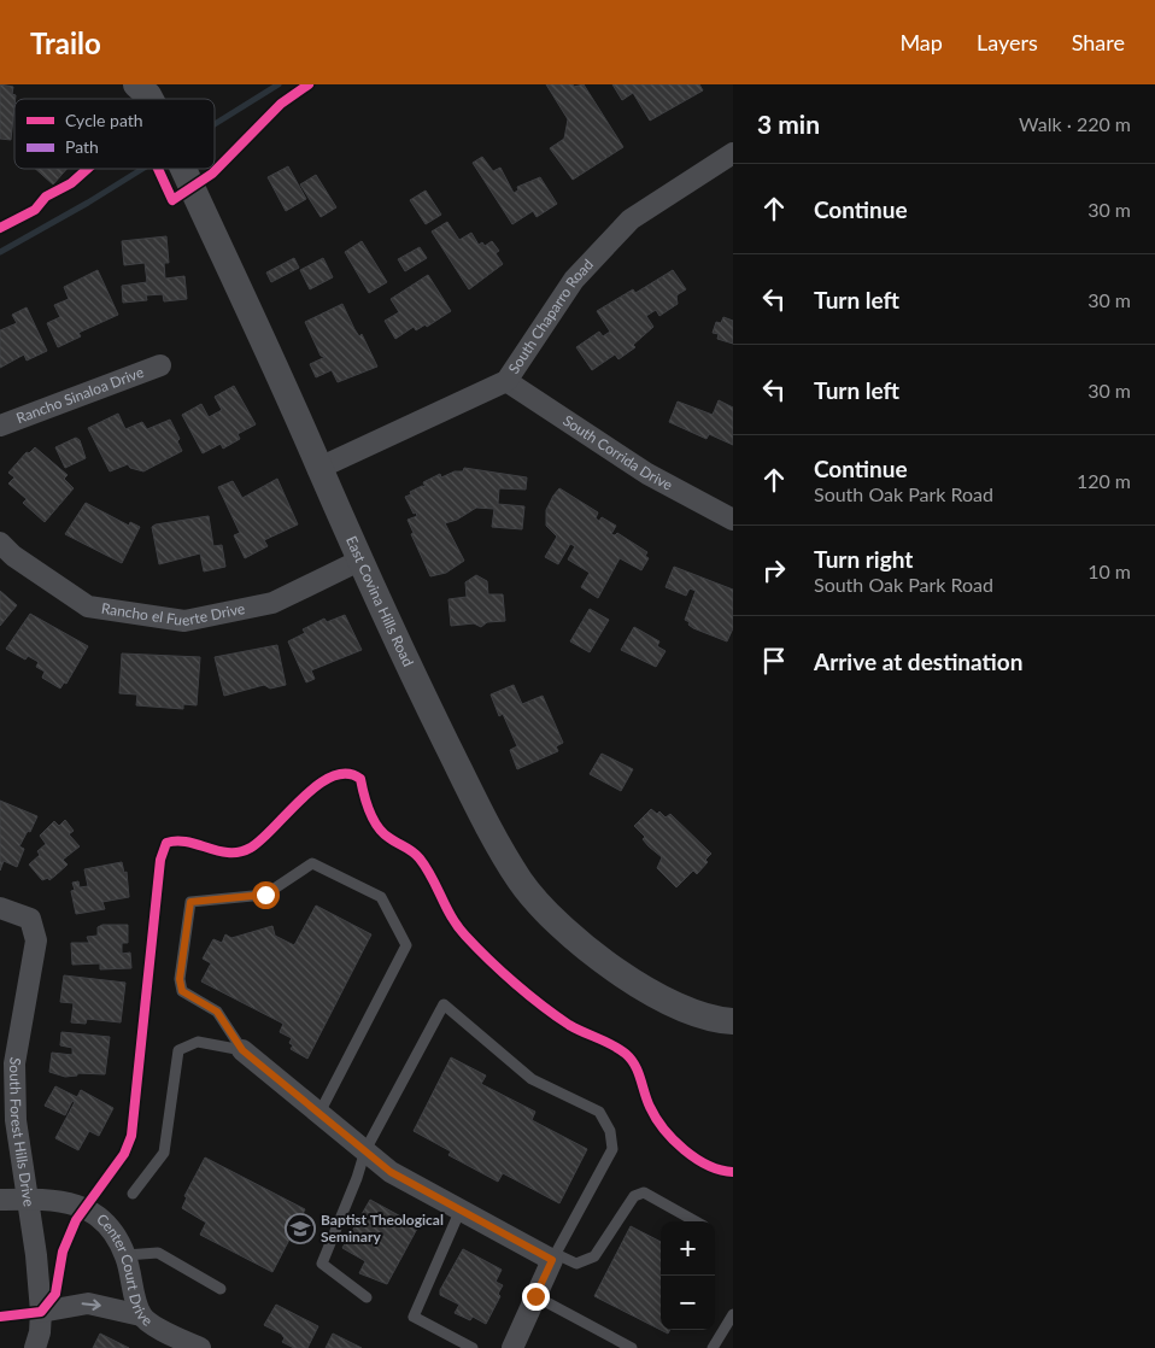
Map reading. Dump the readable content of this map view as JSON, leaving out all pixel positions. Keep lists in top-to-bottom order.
{
  "streets": {
    "street": [
      "South Chaparro Road",
      "Rancho Sinaloa Drive",
      "South Corrida Drive",
      "East Covina Hills Road",
      "Rancho el Fuerte Drive",
      "South Forest Hills Drive",
      "Center Court Drive"
    ]
  },
  "crossings": [
    ["South Chaparro Road", "South Corrida Drive"],
    ["South Chaparro Road", "East Covina Hills Road"],
    ["East Covina Hills Road", "Rancho el Fuerte Drive"],
    ["South Forest Hills Drive", "Center Court Drive"]
  ],
  "places": {
    "school or university": ["Baptist Theological Seminary"]
  },
  "legend": ["Cycle path", "Path"],
  "page": {
    "header": "Trailo",
    "nav": ["Map", "Layers", "Share"],
    "heading": ["3 min", "Walk · 220 m"],
    "list": [
      ["Continue", "30 m"],
      ["Turn left", "30 m"],
      ["Turn left", "30 m"],
      ["Continue", "South Oak Park Road", "120 m"],
      ["Turn right", "South Oak Park Road", "10 m"],
      "Arrive at destination"
    ],
    "map_buttons": ["+", "−"]
  }
}
